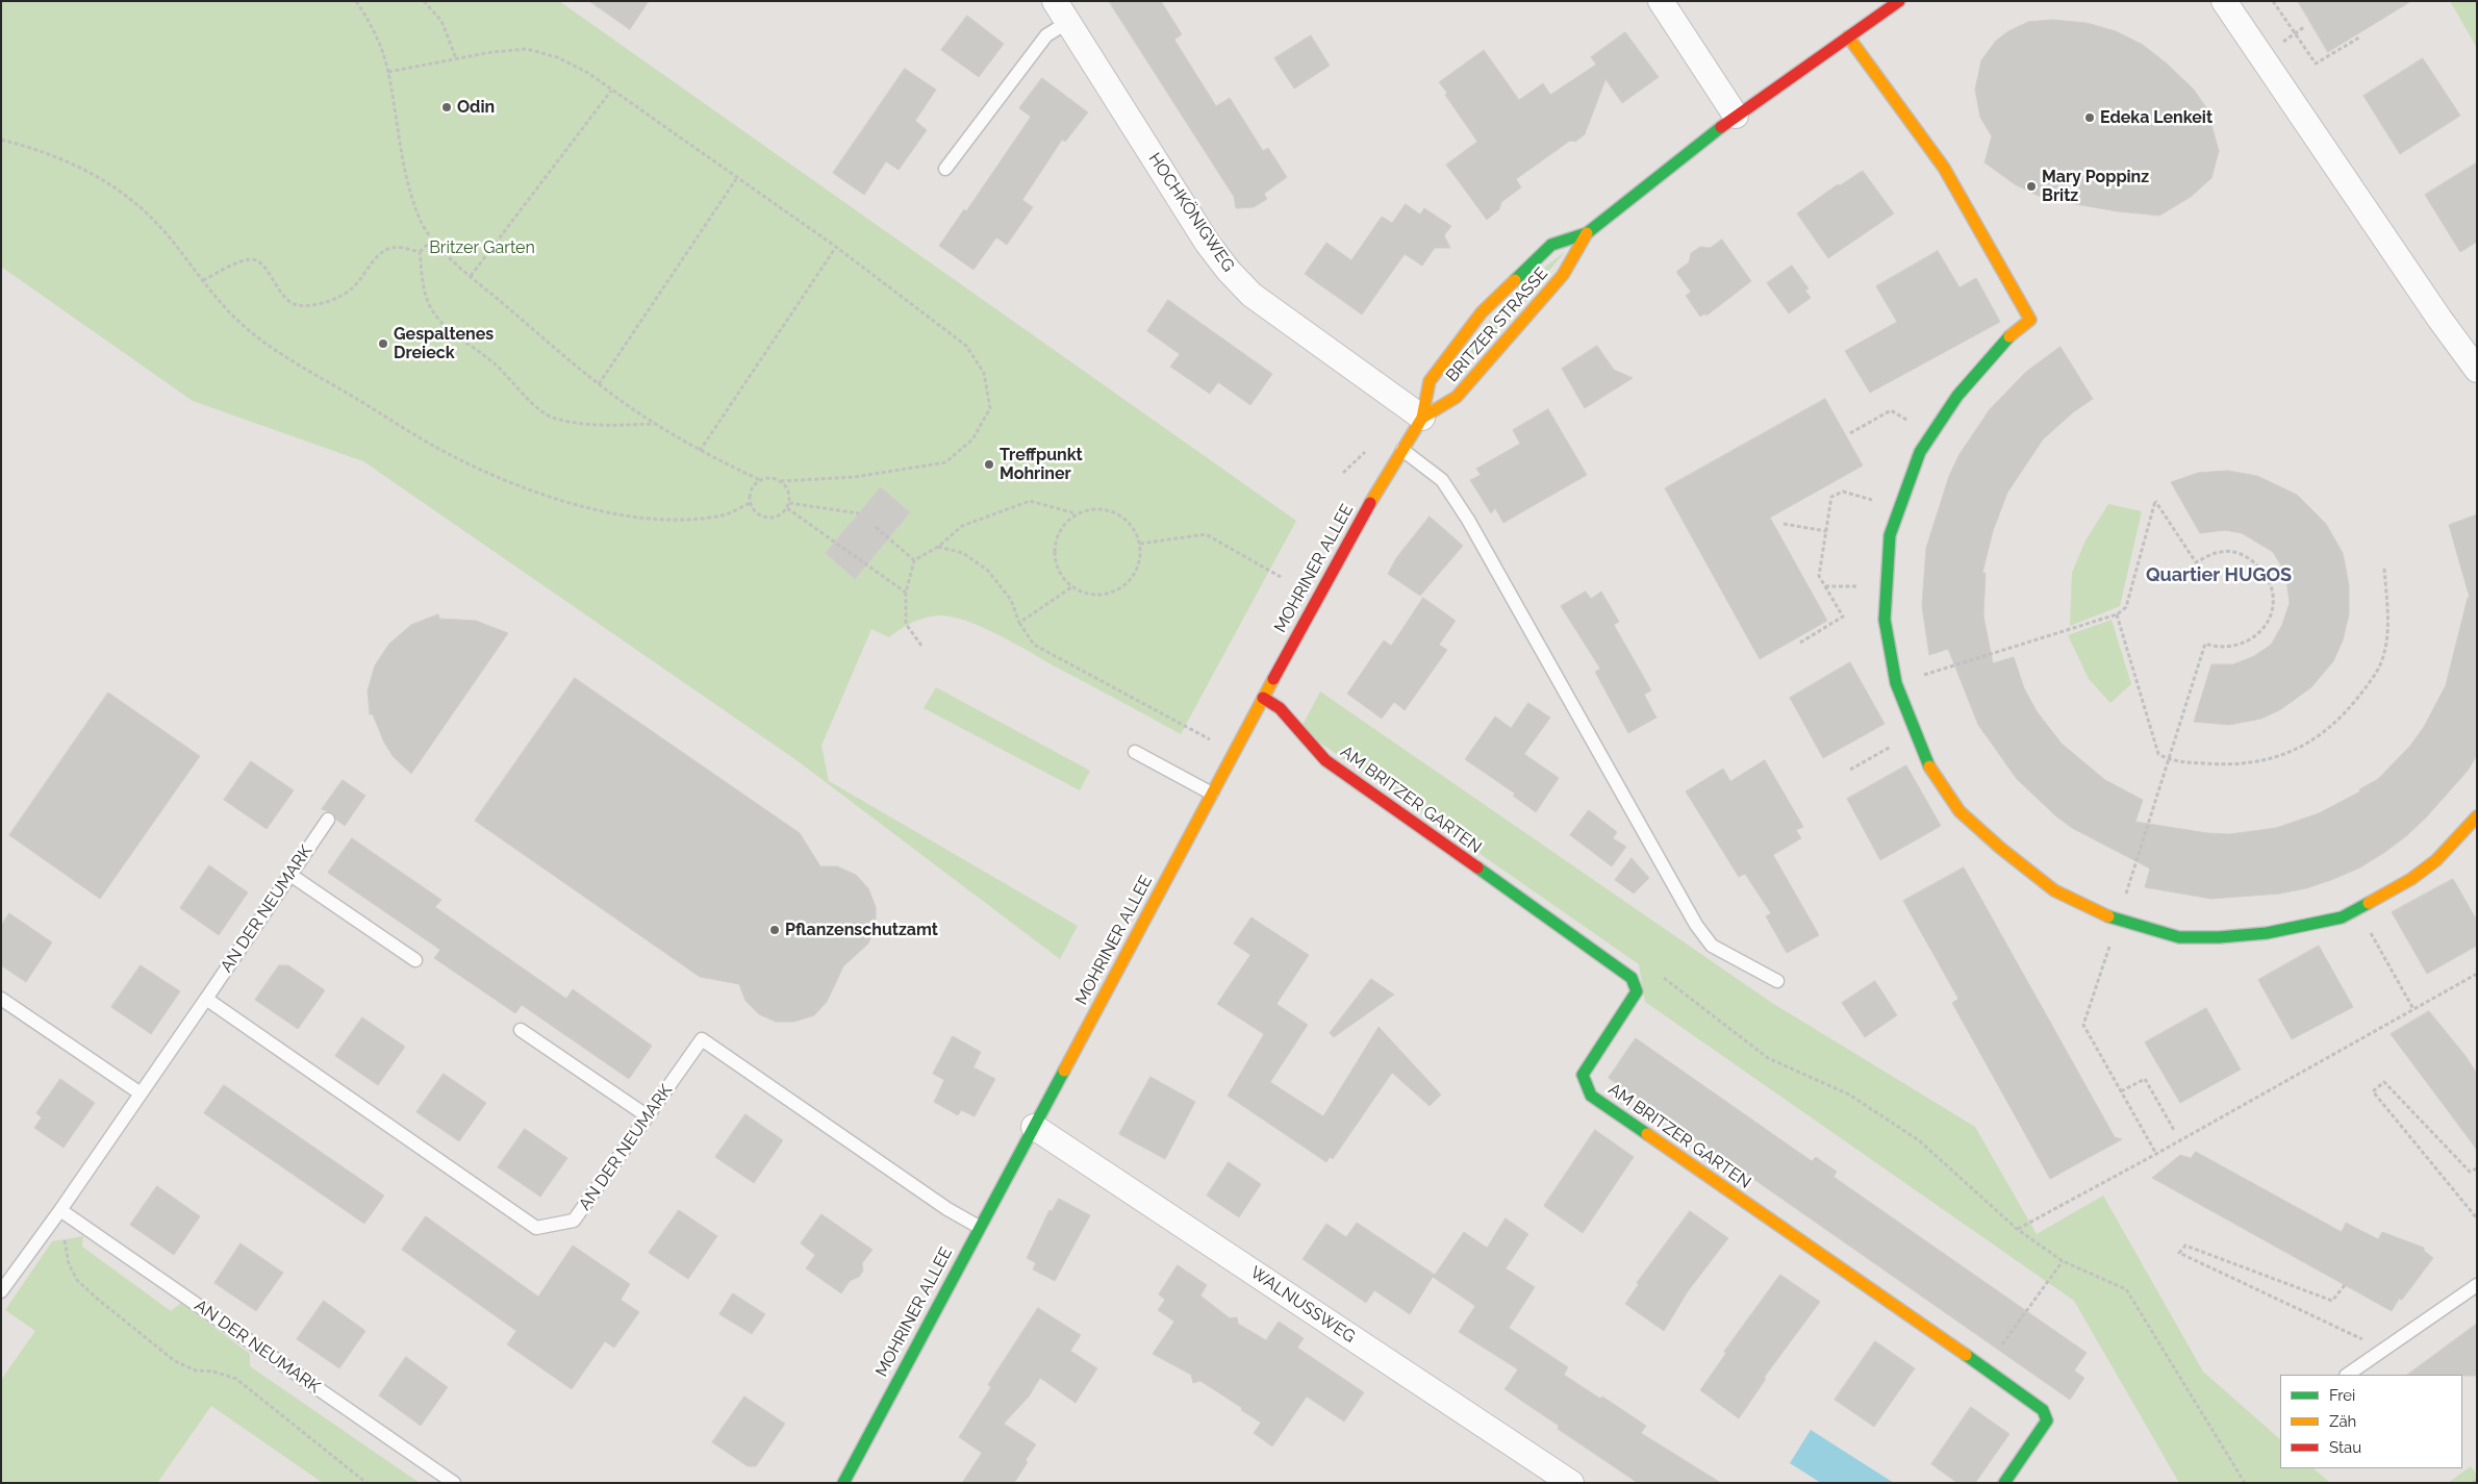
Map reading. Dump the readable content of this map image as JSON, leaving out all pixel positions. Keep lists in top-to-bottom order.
{
  "streets": {
    "street": [
      "HOCHKÖNIGWEG",
      "BRITZER STRASSE",
      "MOHRINER ALLEE",
      "AM BRITZER GARTEN",
      "WALNUSSWEG"
    ],
    "lane": ["AN DER NEUMARK"]
  },
  "crossings": [
    ["HOCHKÖNIGWEG", "BRITZER STRASSE"],
    ["HOCHKÖNIGWEG", "MOHRINER ALLEE"],
    ["BRITZER STRASSE", "MOHRINER ALLEE"],
    ["MOHRINER ALLEE", "AM BRITZER GARTEN"],
    ["MOHRINER ALLEE", "AN DER NEUMARK"],
    ["MOHRINER ALLEE", "WALNUSSWEG"]
  ],
  "districts": ["Quartier HUGOS"],
  "parks": ["Britzer Garten"],
  "places": [
    "Odin",
    "Edeka Lenkeit",
    "Mary Poppinz Britz",
    "Gespaltenes Dreieck",
    "Treffpunkt Mohriner",
    "Pflanzenschutzamt"
  ],
  "legend": ["Frei", "Zäh", "Stau"]
}
